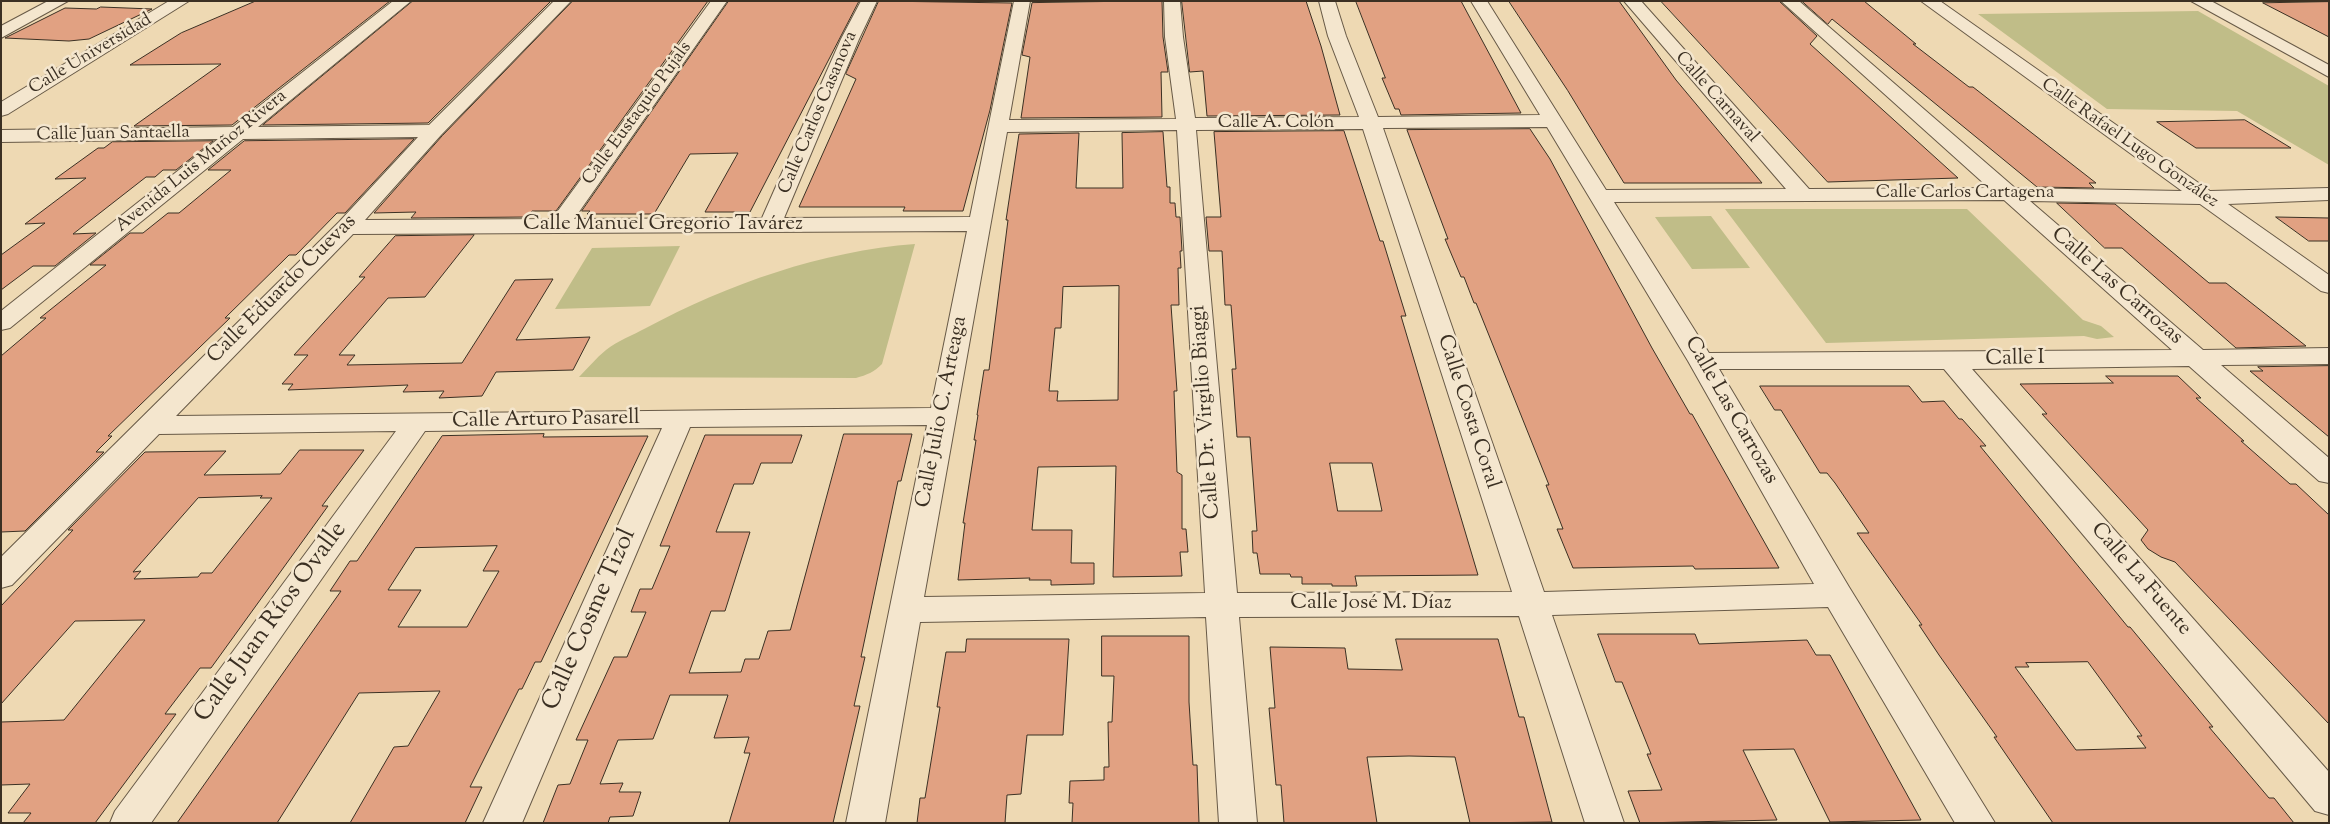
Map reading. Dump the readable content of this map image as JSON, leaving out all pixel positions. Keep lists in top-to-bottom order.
{
  "streets": {
    "street": [
      "Calle Universidad",
      "Calle Carnaval",
      "Calle Carlos Casanova",
      "Calle Eustaquio Pujals",
      "Calle A. Colón",
      "Calle Juan Santaella",
      "Calle Rafael Lugo González",
      "Avenida Luis Muñoz Rivera",
      "Calle Carlos Cartagena",
      "Calle Manuel Gregorio Tavárez",
      "Calle Las Carrozas",
      "Calle Eduardo Cuevas",
      "Calle I",
      "Calle Julio C. Arteaga",
      "Calle Dr. Virgilio Biaggi",
      "Calle Costa Coral",
      "Calle Arturo Pasarell",
      "Calle La Fuente",
      "Calle José M. Díaz",
      "Calle Cosme Tizol",
      "Calle Juan Ríos Ovalle"
    ]
  },
  "crossings": [
    ["Calle Carnaval", "Calle Carlos Cartagena"],
    ["Calle Carlos Casanova", "Calle Manuel Gregorio Tavárez"],
    ["Calle Eustaquio Pujals", "Calle Manuel Gregorio Tavárez"],
    ["Calle A. Colón", "Calle Las Carrozas"],
    ["Calle A. Colón", "Calle Julio C. Arteaga"],
    ["Calle A. Colón", "Calle Dr. Virgilio Biaggi"],
    ["Calle A. Colón", "Calle Costa Coral"],
    ["Calle Juan Santaella", "Avenida Luis Muñoz Rivera"],
    ["Calle Juan Santaella", "Calle Eduardo Cuevas"],
    ["Calle Rafael Lugo González", "Calle Carlos Cartagena"],
    ["Calle Carlos Cartagena", "Calle Las Carrozas"],
    ["Calle Manuel Gregorio Tavárez", "Calle Eduardo Cuevas"],
    ["Calle Manuel Gregorio Tavárez", "Calle Julio C. Arteaga"],
    ["Calle Las Carrozas", "Calle I"],
    ["Calle Las Carrozas", "Calle José M. Díaz"],
    ["Calle Eduardo Cuevas", "Calle Arturo Pasarell"],
    ["Calle I", "Calle La Fuente"],
    ["Calle Julio C. Arteaga", "Calle Arturo Pasarell"],
    ["Calle Julio C. Arteaga", "Calle José M. Díaz"],
    ["Calle Dr. Virgilio Biaggi", "Calle José M. Díaz"],
    ["Calle Costa Coral", "Calle José M. Díaz"],
    ["Calle Arturo Pasarell", "Calle Cosme Tizol"],
    ["Calle Arturo Pasarell", "Calle Juan Ríos Ovalle"]
  ]
}
